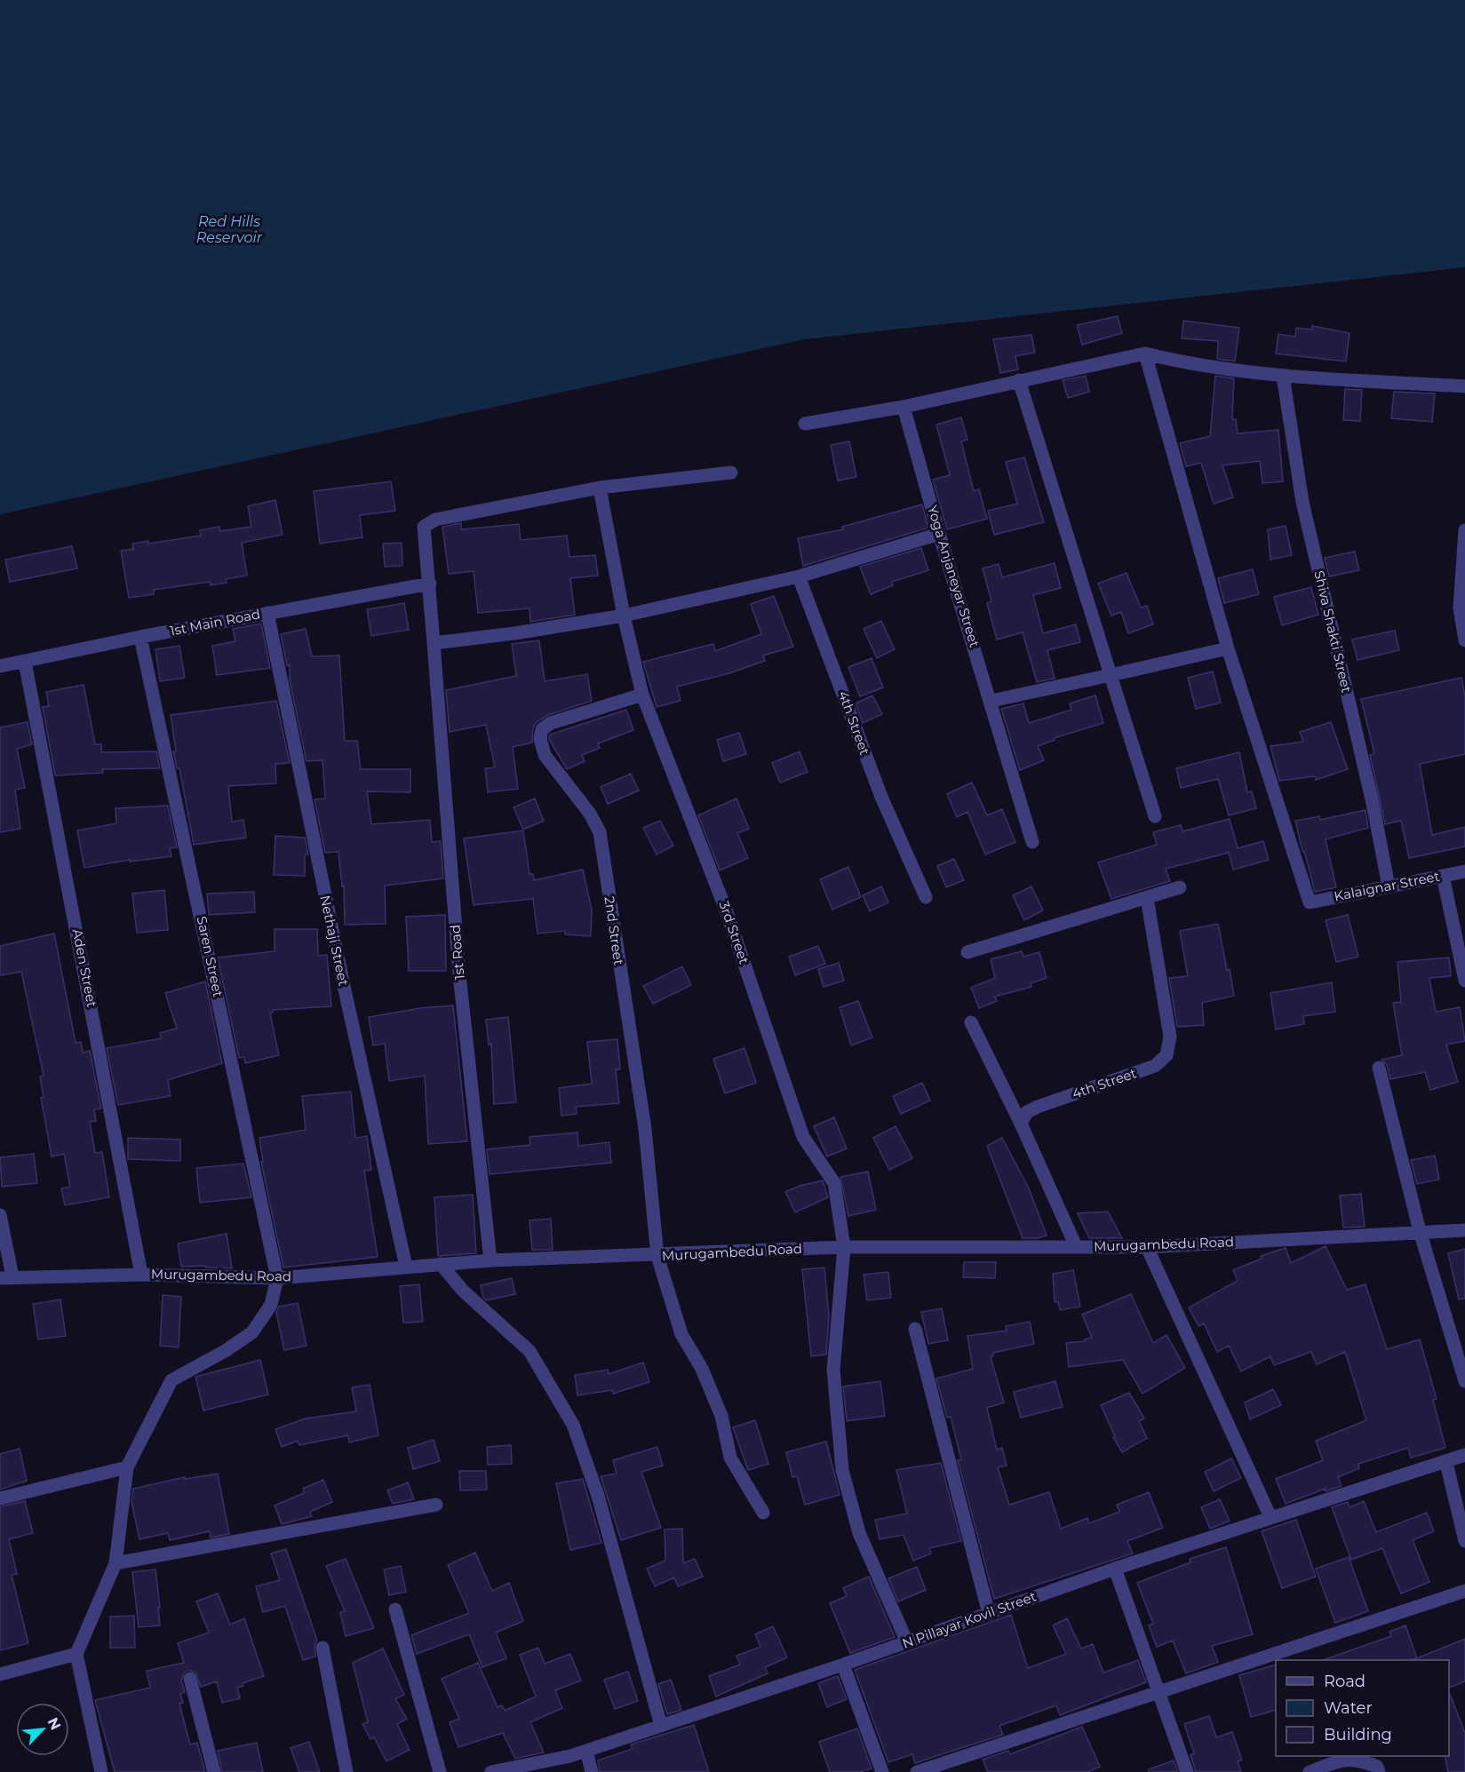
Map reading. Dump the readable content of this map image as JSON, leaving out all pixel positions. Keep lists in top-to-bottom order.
{
  "streets": {
    "street": [
      "Yoga Anjaneyar Street",
      "1st Main Road",
      "Shiva Shakti Street",
      "4th Street",
      "Kalaignar Street",
      "2nd Street",
      "3rd Street",
      "Nethaji Street",
      "1st Road",
      "Saren Street",
      "Aden Street",
      "Murugambedu Road",
      "N Pillayar Kovil Street"
    ]
  },
  "crossings": [
    ["1st Main Road", "Nethaji Street"],
    ["1st Main Road", "1st Road"],
    ["1st Main Road", "Saren Street"],
    ["1st Main Road", "Aden Street"],
    ["Shiva Shakti Street", "Kalaignar Street"],
    ["2nd Street", "3rd Street"],
    ["2nd Street", "Murugambedu Road"],
    ["3rd Street", "1st Road"],
    ["3rd Street", "Murugambedu Road"],
    ["3rd Street", "N Pillayar Kovil Street"],
    ["Nethaji Street", "Murugambedu Road"],
    ["1st Road", "Murugambedu Road"],
    ["Saren Street", "Murugambedu Road"],
    ["Aden Street", "Murugambedu Road"]
  ],
  "water": ["Red Hills Reservoir"],
  "legend": ["Road", "Water", "Building"],
  "north": "top right"
}
